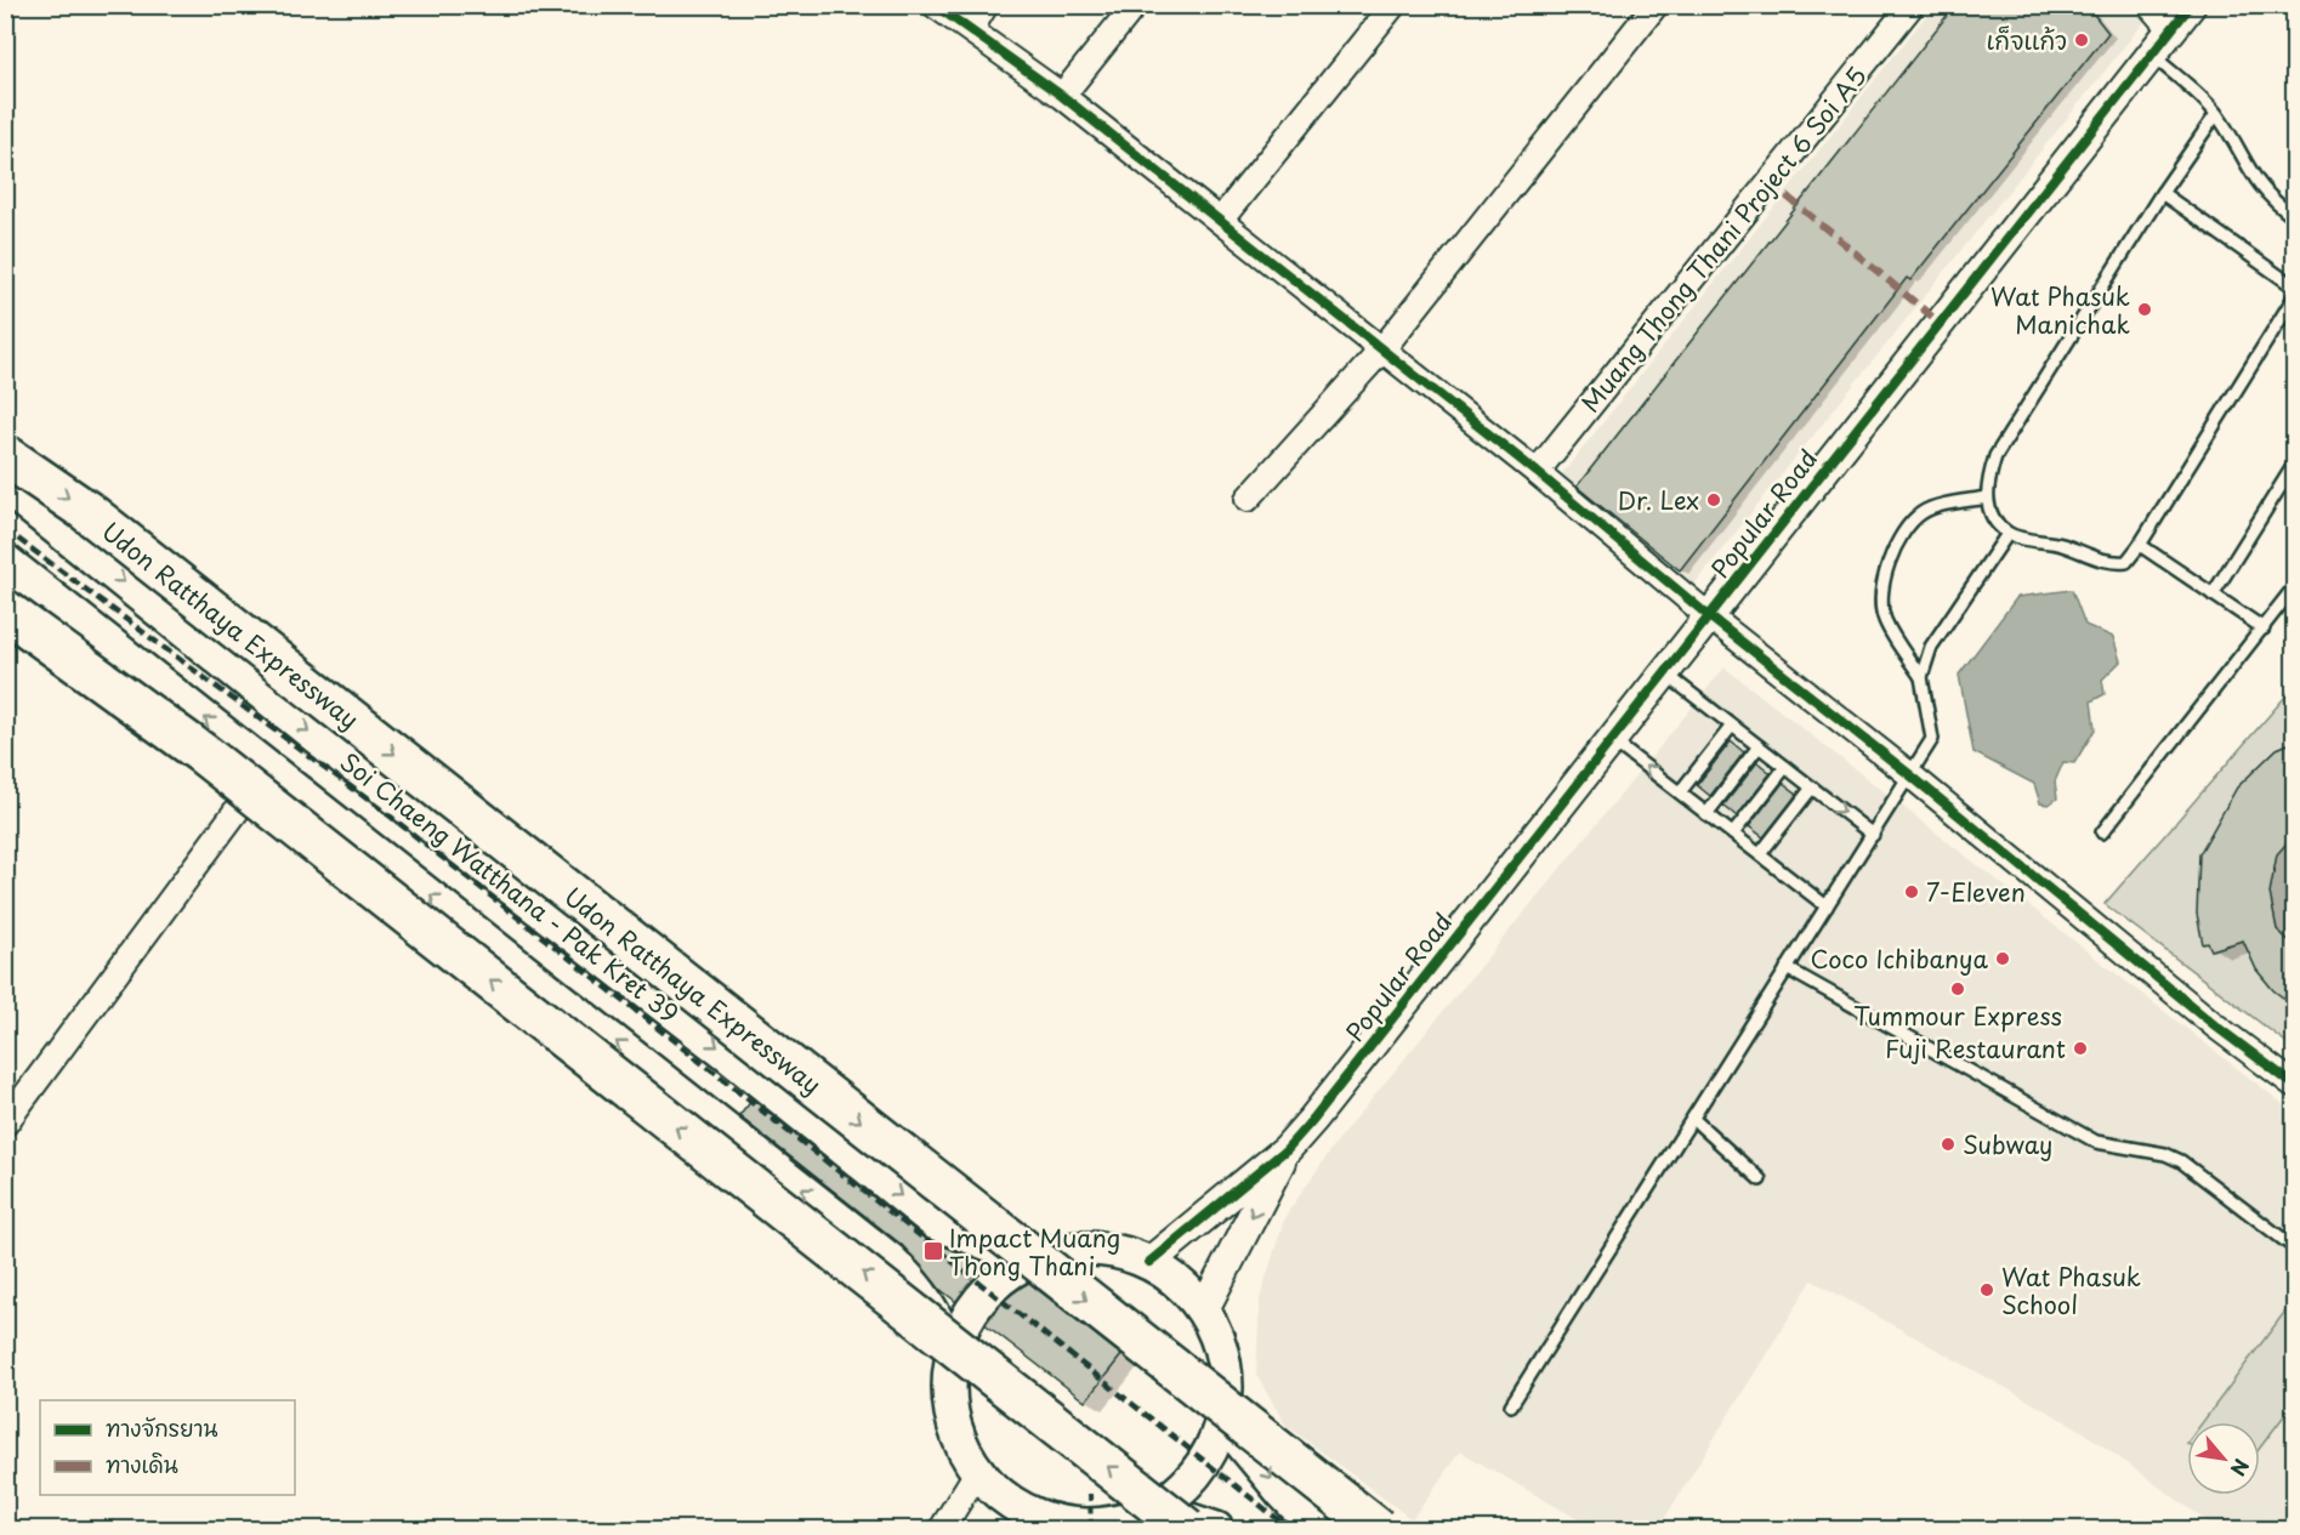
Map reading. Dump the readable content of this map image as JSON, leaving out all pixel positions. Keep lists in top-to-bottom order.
{
  "streets": {
    "highway": ["Udon Ratthaya Expressway"],
    "main road": ["Soi Chaeng Watthana - Pak Kret 39"],
    "street": ["Muang Thong Thani Project 6 Soi A5", "Popular Road"]
  },
  "places": {
    "other": [
      "เก็จแก้ว",
      "Wat Phasuk Manichak",
      "Dr. Lex",
      "7-Eleven",
      "Coco Ichibanya",
      "Tummour Express",
      "Fuji Restaurant",
      "Subway",
      "Wat Phasuk School"
    ],
    "transit": ["Impact Muang Thong Thani"]
  },
  "legend": ["ทางจักรยาน", "ทางเดิน"],
  "north": "bottom right"
}
